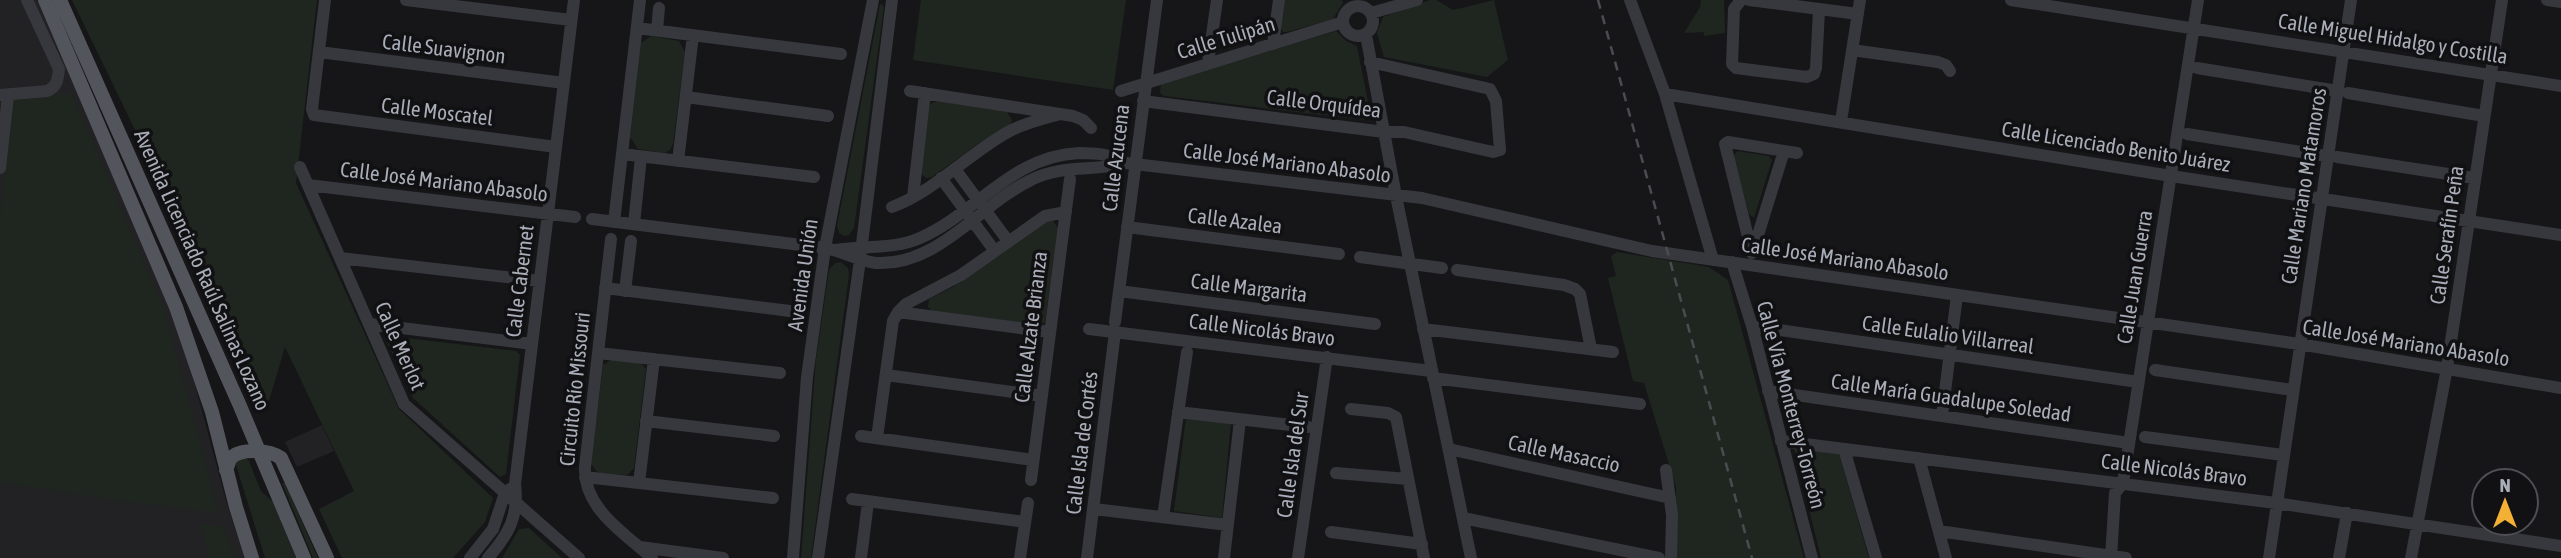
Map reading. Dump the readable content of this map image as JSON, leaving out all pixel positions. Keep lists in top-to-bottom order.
{
  "streets": {
    "main road": ["Avenida Licenciado Raúl Salinas Lozano"],
    "street": [
      "Calle Tulipán",
      "Calle Miguel Hidalgo y Costilla",
      "Calle Suavignon",
      "Calle Orquídea",
      "Calle Moscatel",
      "Calle Licenciado Benito Juárez",
      "Calle Azucena",
      "Calle José Mariano Abasolo",
      "Calle Mariano Matamoros",
      "Calle Azalea",
      "Calle Serafín Peña",
      "Avenida Unión",
      "Calle Juan Guerra",
      "Calle Cabernet",
      "Calle Margarita",
      "Calle Alzate Brianza",
      "Calle Nicolás Bravo",
      "Calle Eulalio Villarreal",
      "Calle Merlot",
      "Circuito Río Missouri",
      "Calle María Guadalupe Soledad",
      "Calle Vía Monterrey-Torreón",
      "Calle Isla de Cortés",
      "Calle Masaccio",
      "Calle Isla del Sur"
    ]
  },
  "crossings": [
    ["Calle Tulipán", "Calle Azucena"],
    ["Calle Miguel Hidalgo y Costilla", "Calle Mariano Matamoros"],
    ["Calle Miguel Hidalgo y Costilla", "Calle Serafín Peña"],
    ["Calle Miguel Hidalgo y Costilla", "Calle Juan Guerra"],
    ["Calle Suavignon", "Calle Moscatel"],
    ["Calle Suavignon", "Calle Cabernet"],
    ["Calle Orquídea", "Calle Azucena"],
    ["Calle Moscatel", "Calle Cabernet"],
    ["Calle Licenciado Benito Juárez", "Calle Mariano Matamoros"],
    ["Calle Licenciado Benito Juárez", "Calle Serafín Peña"],
    ["Calle Licenciado Benito Juárez", "Calle Juan Guerra"],
    ["Calle Azucena", "Calle José Mariano Abasolo"],
    ["Calle Azucena", "Calle Azalea"],
    ["Calle Azucena", "Calle Margarita"],
    ["Calle Azucena", "Calle Nicolás Bravo"],
    ["Calle Azucena", "Calle Isla de Cortés"],
    ["Calle José Mariano Abasolo", "Calle Mariano Matamoros"],
    ["Calle José Mariano Abasolo", "Calle Serafín Peña"],
    ["Calle José Mariano Abasolo", "Avenida Unión"],
    ["Calle José Mariano Abasolo", "Calle Juan Guerra"],
    ["Calle José Mariano Abasolo", "Calle Cabernet"],
    ["Calle José Mariano Abasolo", "Calle Merlot"],
    ["Calle José Mariano Abasolo", "Calle Vía Monterrey-Torreón"],
    ["Calle Mariano Matamoros", "Calle Nicolás Bravo"],
    ["Calle Serafín Peña", "Calle Nicolás Bravo"],
    ["Calle Juan Guerra", "Calle Nicolás Bravo"],
    ["Calle Juan Guerra", "Calle Eulalio Villarreal"],
    ["Calle Juan Guerra", "Calle María Guadalupe Soledad"],
    ["Calle Cabernet", "Calle Merlot"],
    ["Calle Nicolás Bravo", "Calle Vía Monterrey-Torreón"],
    ["Calle Nicolás Bravo", "Calle Isla de Cortés"],
    ["Calle Nicolás Bravo", "Calle Isla del Sur"],
    ["Calle Eulalio Villarreal", "Calle Vía Monterrey-Torreón"],
    ["Calle María Guadalupe Soledad", "Calle Vía Monterrey-Torreón"]
  ],
  "north": "top"
}
